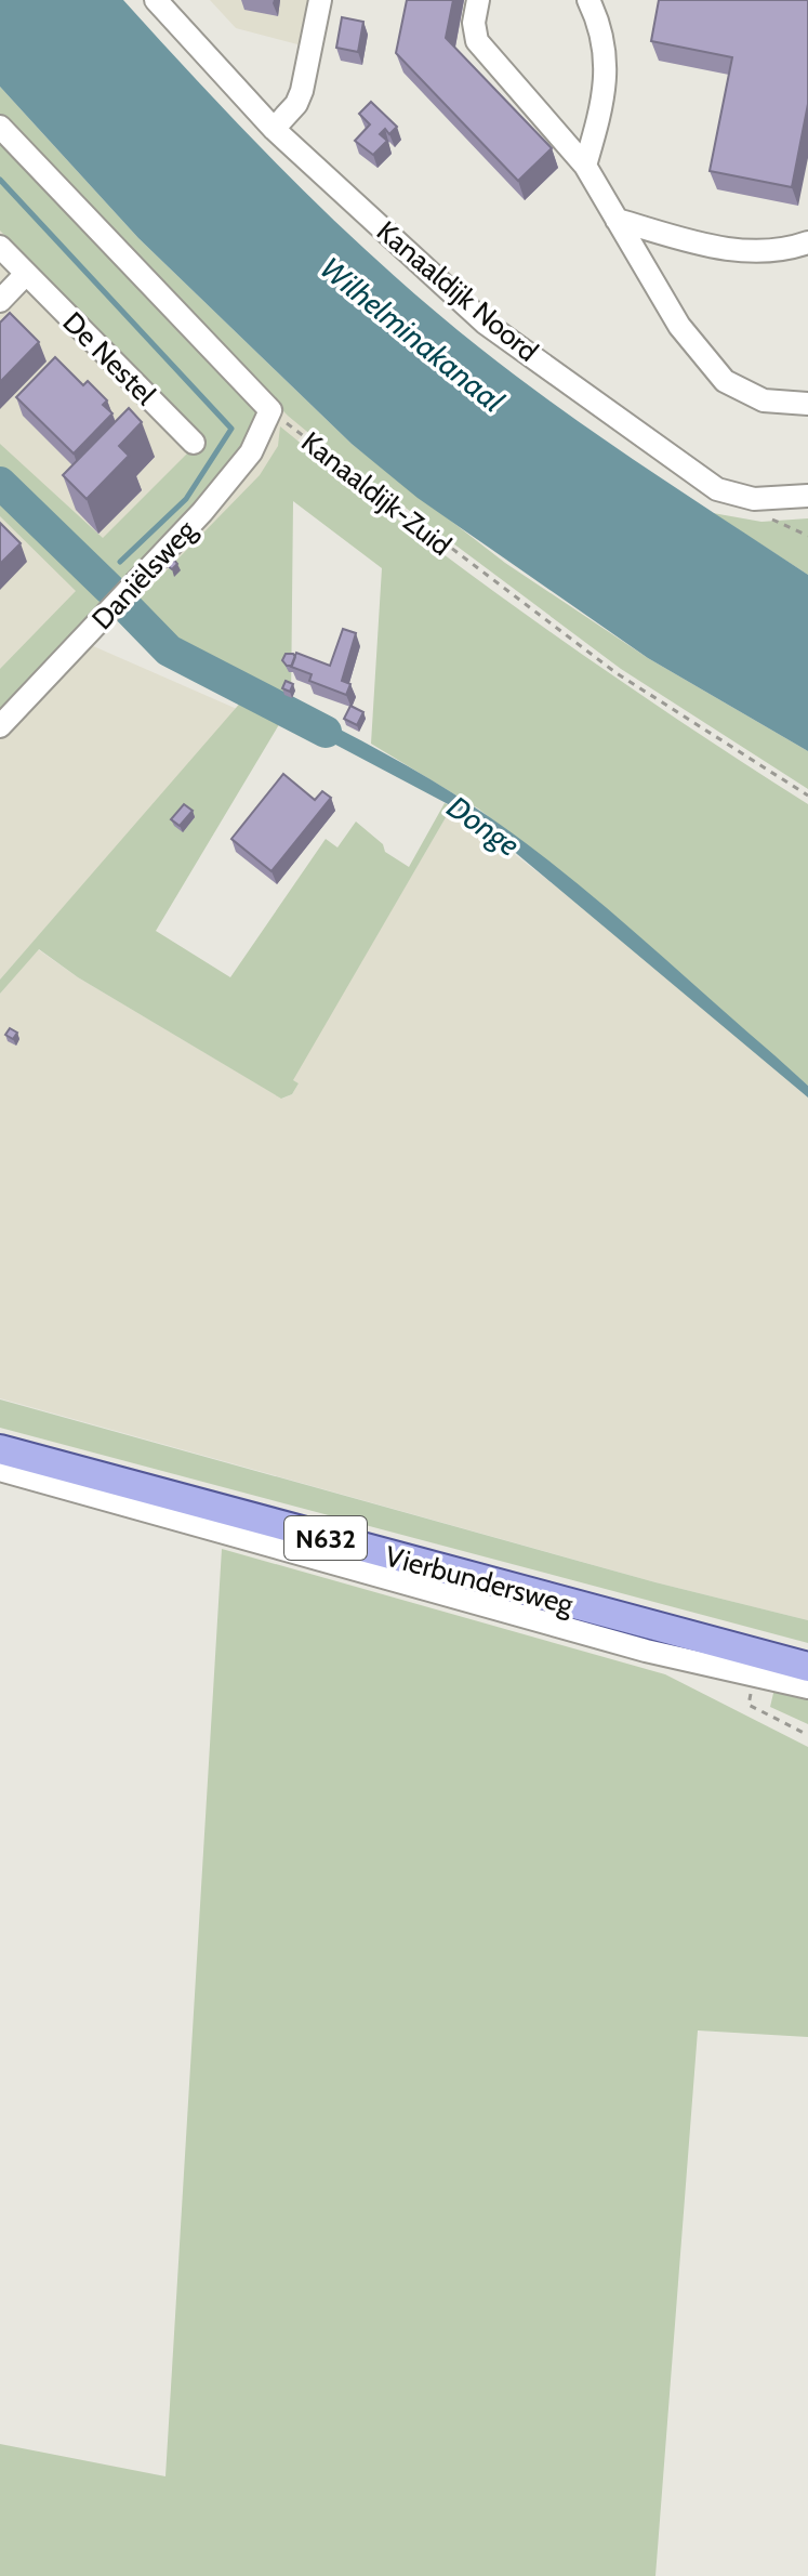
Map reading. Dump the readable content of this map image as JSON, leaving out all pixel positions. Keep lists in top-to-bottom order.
{
  "streets": {
    "main road": ["N632", "Vierbundersweg"],
    "street": ["Kanaaldijk Noord", "De Nestel", "Daniëlsweg"],
    "path": ["Kanaaldijk-Zuid"]
  },
  "crossings": [
    ["Kanaaldijk-Zuid", "Daniëlsweg"]
  ],
  "water": ["Wilhelminakanaal", "Donge"]
}
